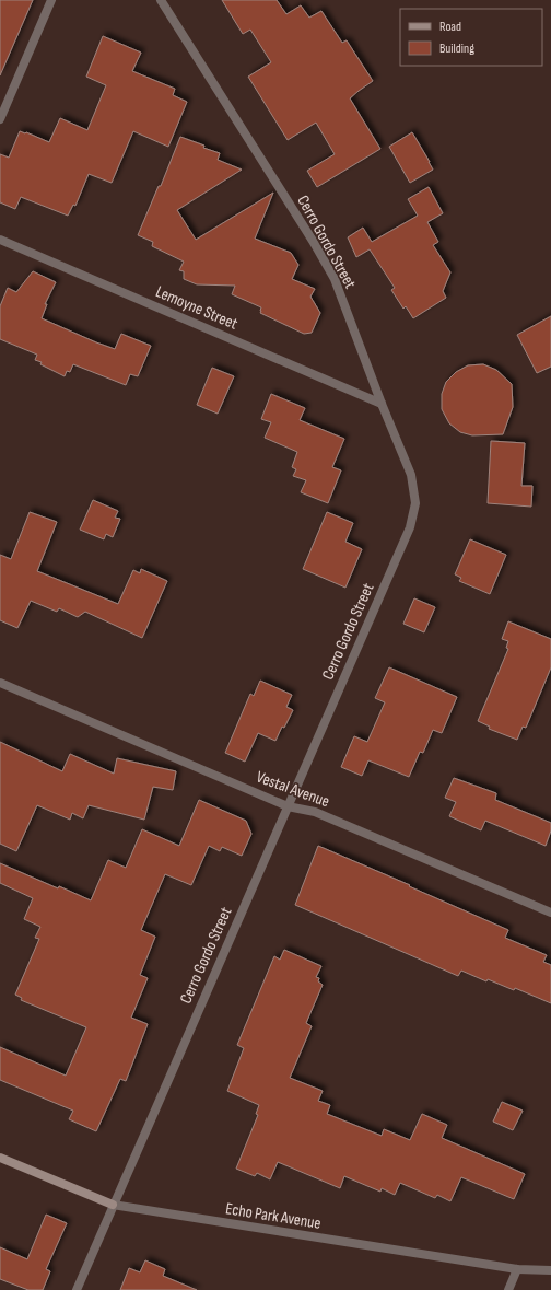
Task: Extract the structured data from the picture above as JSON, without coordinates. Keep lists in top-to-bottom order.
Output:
{
  "streets": {
    "street": [
      "Cerro Gordo Street",
      "Lemoyne Street",
      "Vestal Avenue",
      "Echo Park Avenue"
    ]
  },
  "crossings": [
    ["Cerro Gordo Street", "Lemoyne Street"],
    ["Cerro Gordo Street", "Vestal Avenue"],
    ["Cerro Gordo Street", "Echo Park Avenue"]
  ],
  "legend": ["Road", "Building"]
}
